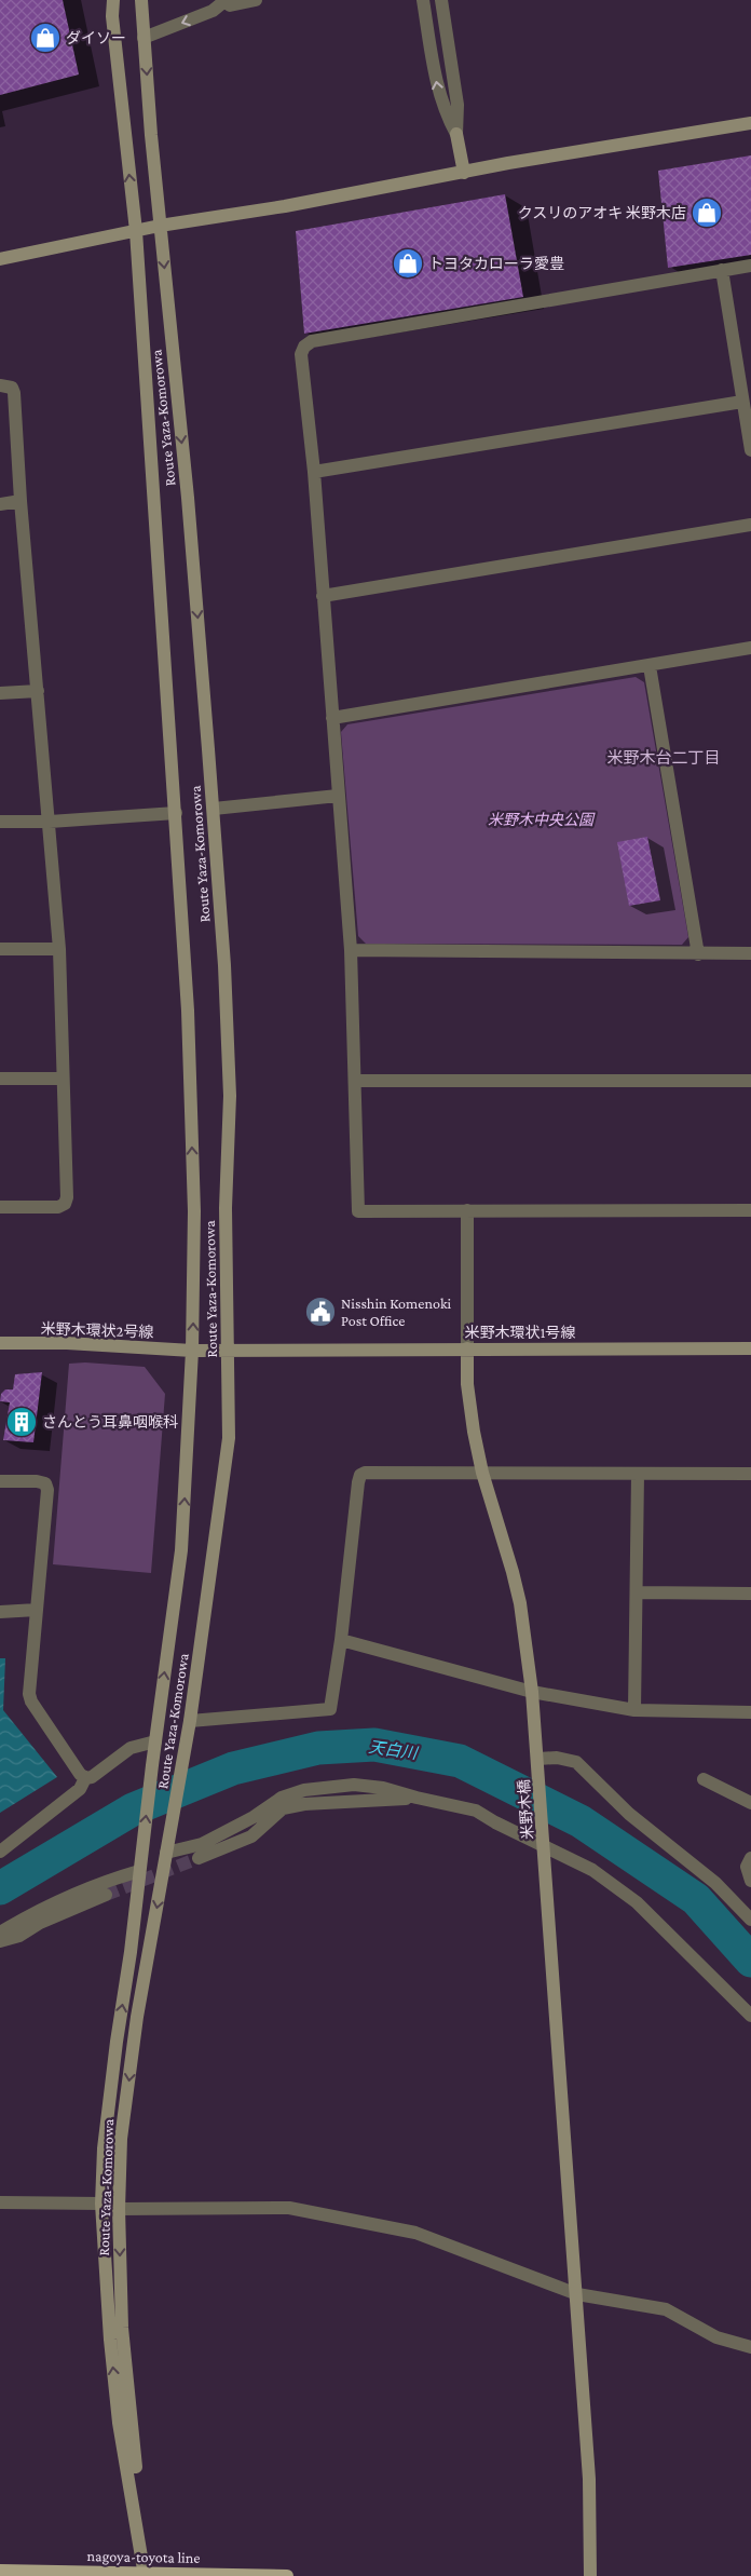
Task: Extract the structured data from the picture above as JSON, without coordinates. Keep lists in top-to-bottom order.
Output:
{
  "streets": {
    "main road": [
      "Route Yaza-Komorowa",
      "米野木環状2号線",
      "米野木環状1号線",
      "米野木橋",
      "nagoya-toyota line"
    ]
  },
  "crossings": [
    ["Route Yaza-Komorowa", "米野木環状2号線"],
    ["Route Yaza-Komorowa", "米野木環状1号線"],
    ["Route Yaza-Komorowa", "nagoya-toyota line"],
    ["米野木環状2号線", "米野木環状1号線"],
    ["米野木環状1号線", "米野木橋"]
  ],
  "districts": ["米野木台二丁目"],
  "water": ["天白川"],
  "parks": ["米野木中央公園"],
  "places": {
    "shop": ["ダイソー", "クスリのアオキ 米野木店", "トヨタカローラ愛豊"],
    "public building": ["Nisshin Komenoki Post Office"],
    "building": ["さんとう耳鼻咽喉科"]
  }
}
